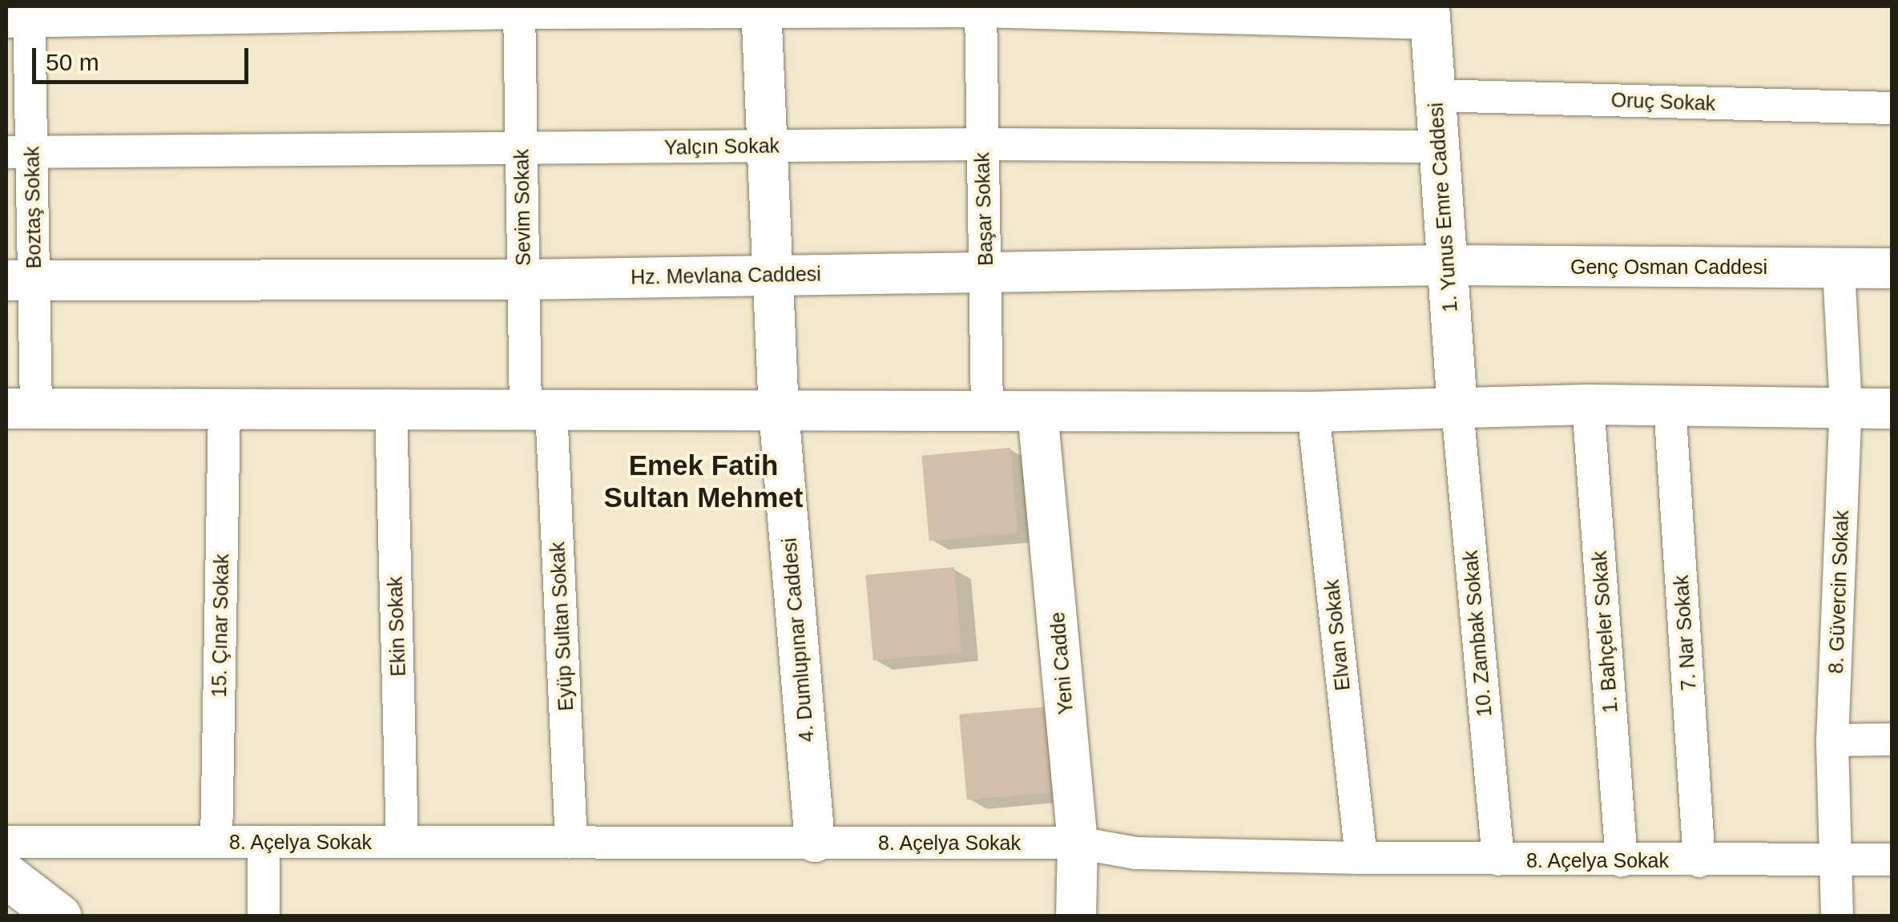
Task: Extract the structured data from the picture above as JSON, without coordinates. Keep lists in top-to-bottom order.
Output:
{
  "streets": {
    "street": [
      "Oruç Sokak",
      "Yalçın Sokak",
      "Boztaş Sokak",
      "Sevim Sokak",
      "1. Yunus Emre Caddesi",
      "Başar Sokak",
      "Genç Osman Caddesi",
      "Hz. Mevlana Caddesi",
      "8. Güvercin Sokak",
      "15. Çınar Sokak",
      "Ekin Sokak",
      "Eyüp Sultan Sokak",
      "1. Bahçeler Sokak",
      "7. Nar Sokak",
      "10. Zambak Sokak",
      "Elvan Sokak",
      "4. Dumlupınar Caddesi",
      "Yeni Cadde",
      "8. Açelya Sokak"
    ]
  },
  "crossings": [
    ["Oruç Sokak", "1. Yunus Emre Caddesi"],
    ["Yalçın Sokak", "Boztaş Sokak"],
    ["Yalçın Sokak", "Sevim Sokak"],
    ["Yalçın Sokak", "1. Yunus Emre Caddesi"],
    ["Yalçın Sokak", "Başar Sokak"],
    ["Yalçın Sokak", "4. Dumlupınar Caddesi"],
    ["Boztaş Sokak", "Hz. Mevlana Caddesi"],
    ["Sevim Sokak", "Hz. Mevlana Caddesi"],
    ["Sevim Sokak", "Eyüp Sultan Sokak"],
    ["1. Yunus Emre Caddesi", "Genç Osman Caddesi"],
    ["1. Yunus Emre Caddesi", "Hz. Mevlana Caddesi"],
    ["1. Yunus Emre Caddesi", "10. Zambak Sokak"],
    ["Başar Sokak", "Hz. Mevlana Caddesi"],
    ["Genç Osman Caddesi", "Hz. Mevlana Caddesi"],
    ["Genç Osman Caddesi", "8. Güvercin Sokak"],
    ["Hz. Mevlana Caddesi", "4. Dumlupınar Caddesi"],
    ["8. Güvercin Sokak", "8. Açelya Sokak"],
    ["15. Çınar Sokak", "8. Açelya Sokak"],
    ["Ekin Sokak", "8. Açelya Sokak"],
    ["Eyüp Sultan Sokak", "8. Açelya Sokak"],
    ["1. Bahçeler Sokak", "8. Açelya Sokak"],
    ["7. Nar Sokak", "8. Açelya Sokak"],
    ["10. Zambak Sokak", "8. Açelya Sokak"],
    ["Elvan Sokak", "8. Açelya Sokak"],
    ["4. Dumlupınar Caddesi", "8. Açelya Sokak"],
    ["Yeni Cadde", "8. Açelya Sokak"]
  ],
  "districts": ["Emek Fatih Sultan Mehmet"],
  "scale_bar": "50 m"
}
